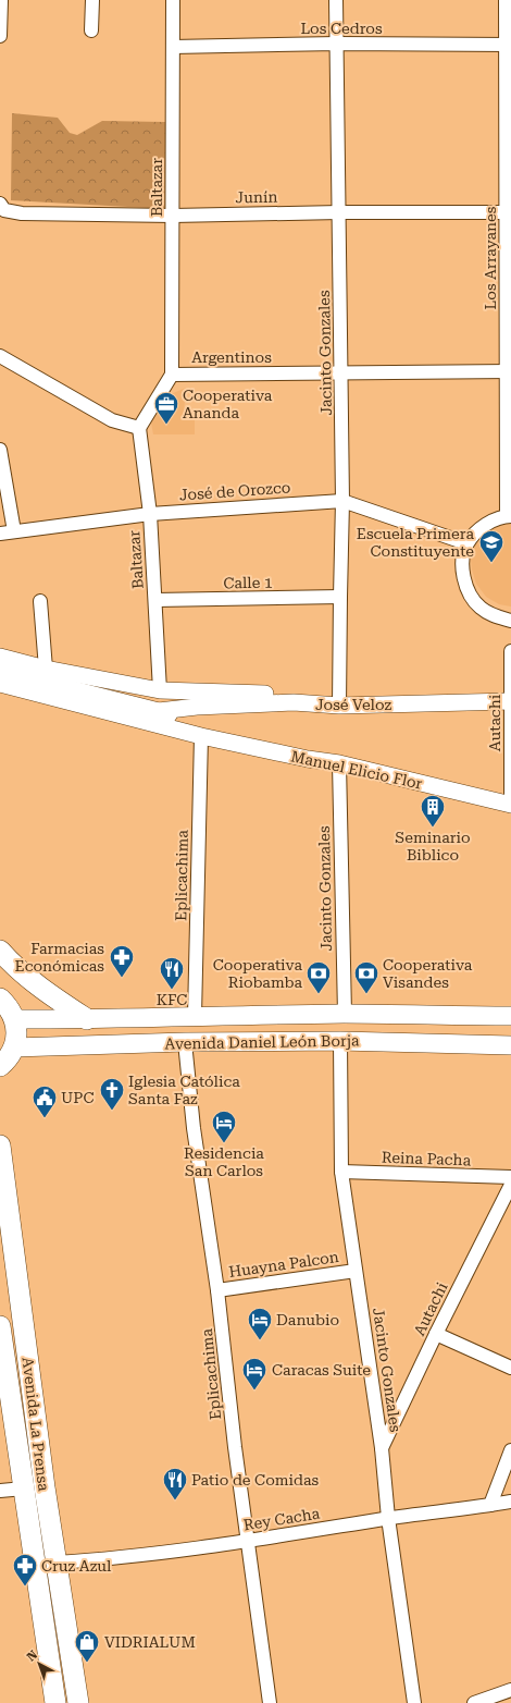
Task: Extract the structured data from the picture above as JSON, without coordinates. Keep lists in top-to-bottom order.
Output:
{
  "streets": {
    "main road": ["Avenida Daniel León Borja", "Avenida La Prensa"],
    "street": [
      "Los Cedros",
      "Baltazar",
      "Junín",
      "Los Arrayanes",
      "Jacinto Gonzales",
      "Argentinos",
      "José de Orozco",
      "Calle 1",
      "José Veloz",
      "Autachi",
      "Manuel Elicio Flor",
      "Eplicachima",
      "Reina Pacha",
      "Huayna Palcon",
      "Rey Cacha"
    ]
  },
  "crossings": [
    ["Los Cedros", "Baltazar"],
    ["Los Cedros", "Los Arrayanes"],
    ["Los Cedros", "Jacinto Gonzales"],
    ["Baltazar", "Junín"],
    ["Baltazar", "Argentinos"],
    ["Baltazar", "José de Orozco"],
    ["Baltazar", "Calle 1"],
    ["Junín", "Los Arrayanes"],
    ["Junín", "Jacinto Gonzales"],
    ["Los Arrayanes", "Argentinos"],
    ["Jacinto Gonzales", "Argentinos"],
    ["Jacinto Gonzales", "José de Orozco"],
    ["Jacinto Gonzales", "Calle 1"],
    ["Jacinto Gonzales", "José Veloz"],
    ["Jacinto Gonzales", "Autachi"],
    ["Jacinto Gonzales", "Manuel Elicio Flor"],
    ["Jacinto Gonzales", "Avenida Daniel León Borja"],
    ["Jacinto Gonzales", "Reina Pacha"],
    ["Jacinto Gonzales", "Huayna Palcon"],
    ["Jacinto Gonzales", "Rey Cacha"],
    ["José Veloz", "Autachi"],
    ["Manuel Elicio Flor", "Eplicachima"],
    ["Eplicachima", "Avenida Daniel León Borja"],
    ["Eplicachima", "Huayna Palcon"],
    ["Eplicachima", "Rey Cacha"],
    ["Avenida La Prensa", "Rey Cacha"]
  ],
  "places": {
    "office": ["Cooperativa Ananda"],
    "school or university": ["Escuela Primera Constituyente"],
    "building": ["Seminario Biblico"],
    "pharmacy": ["Farmacias Económicas", "Cruz Azul"],
    "restaurant": ["KFC", "Patio de Comidas"],
    "bank": ["Cooperativa Riobamba", "Cooperativa Visandes"],
    "church": ["Iglesia Católica Santa Faz"],
    "public building": ["UPC"],
    "hotel": ["Residencia San Carlos", "Danubio", "Caracas Suite"],
    "shop": ["VIDRIALUM"]
  },
  "north": "top left"
}
